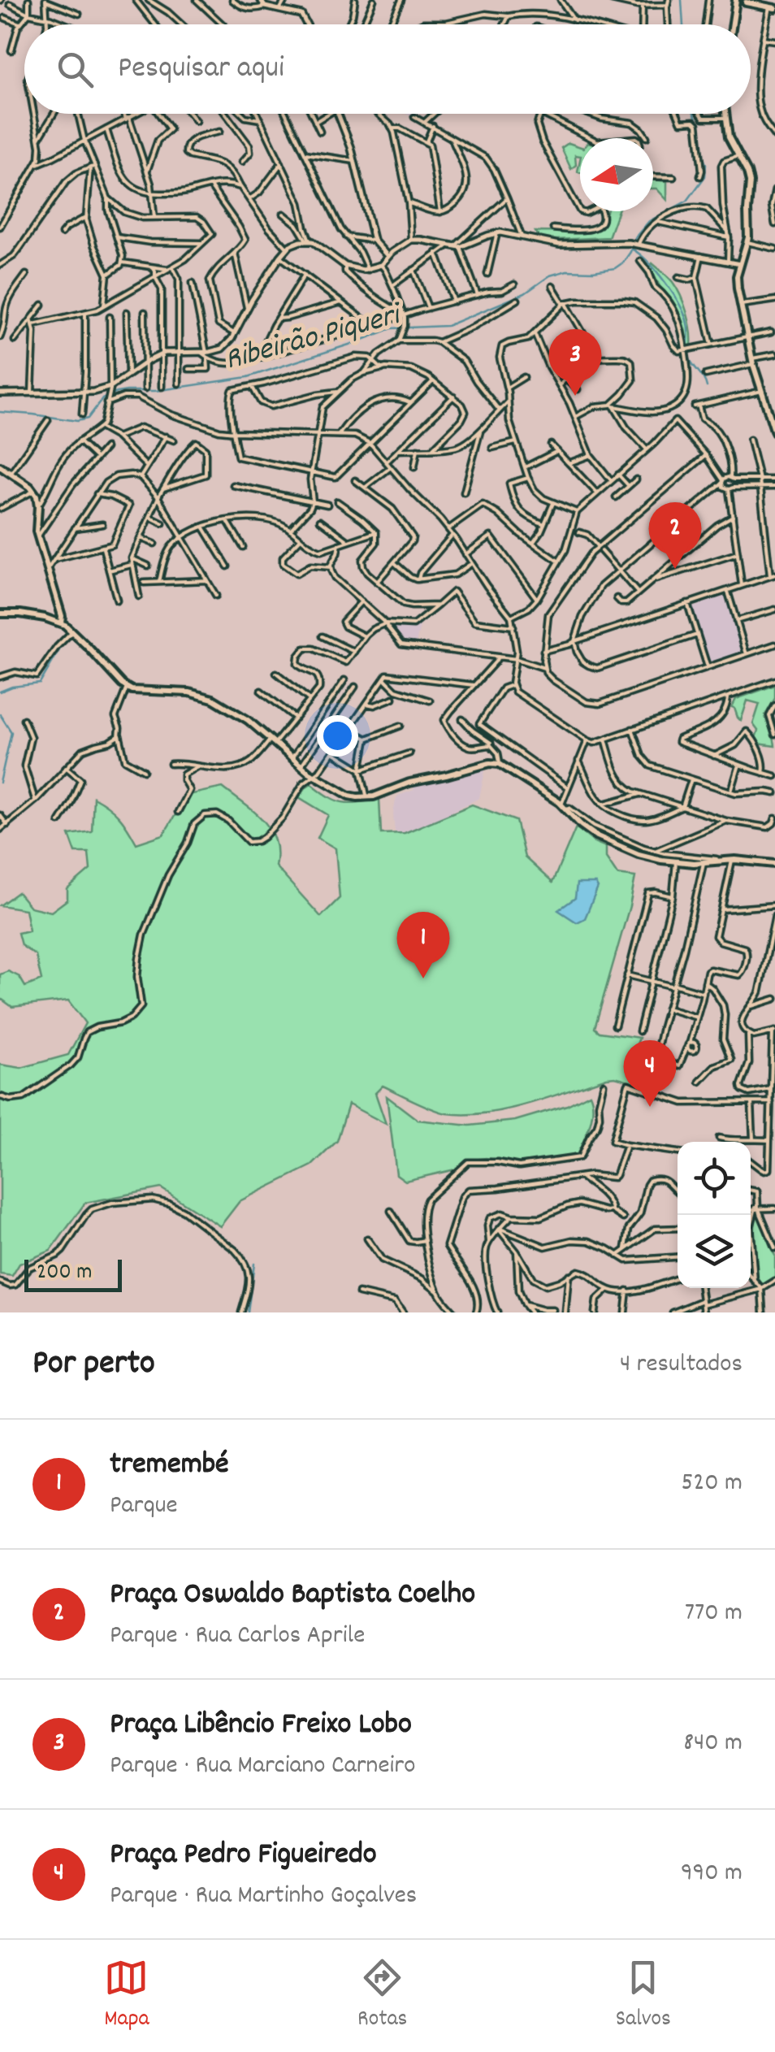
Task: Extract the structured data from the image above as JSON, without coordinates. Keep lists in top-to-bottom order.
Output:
{
  "water": ["Ribeirão Piqueri"],
  "scale_bar": "200 m",
  "north": "left",
  "page": {
    "search": "Pesquisar aqui",
    "pins": [
      "3",
      "2",
      "1",
      "4"
    ],
    "scale": "200 m",
    "heading": ["Por perto", "4 resultados"],
    "list": [
      {
        "mark": "1",
        "name": "tremembé",
        "note": "Parque",
        "value": "520 m"
      },
      {
        "mark": "2",
        "name": "Praça Oswaldo Baptista Coelho",
        "note": "Parque · Rua Carlos Aprile",
        "value": "770 m"
      },
      {
        "mark": "3",
        "name": "Praça Libêncio Freixo Lobo",
        "note": "Parque · Rua Marciano Carneiro",
        "value": "840 m"
      },
      {
        "mark": "4",
        "name": "Praça Pedro Figueiredo",
        "note": "Parque · Rua Martinho Goçalves",
        "value": "990 m"
      }
    ],
    "nav": ["Mapa", "Rotas", "Salvos"]
  }
}
